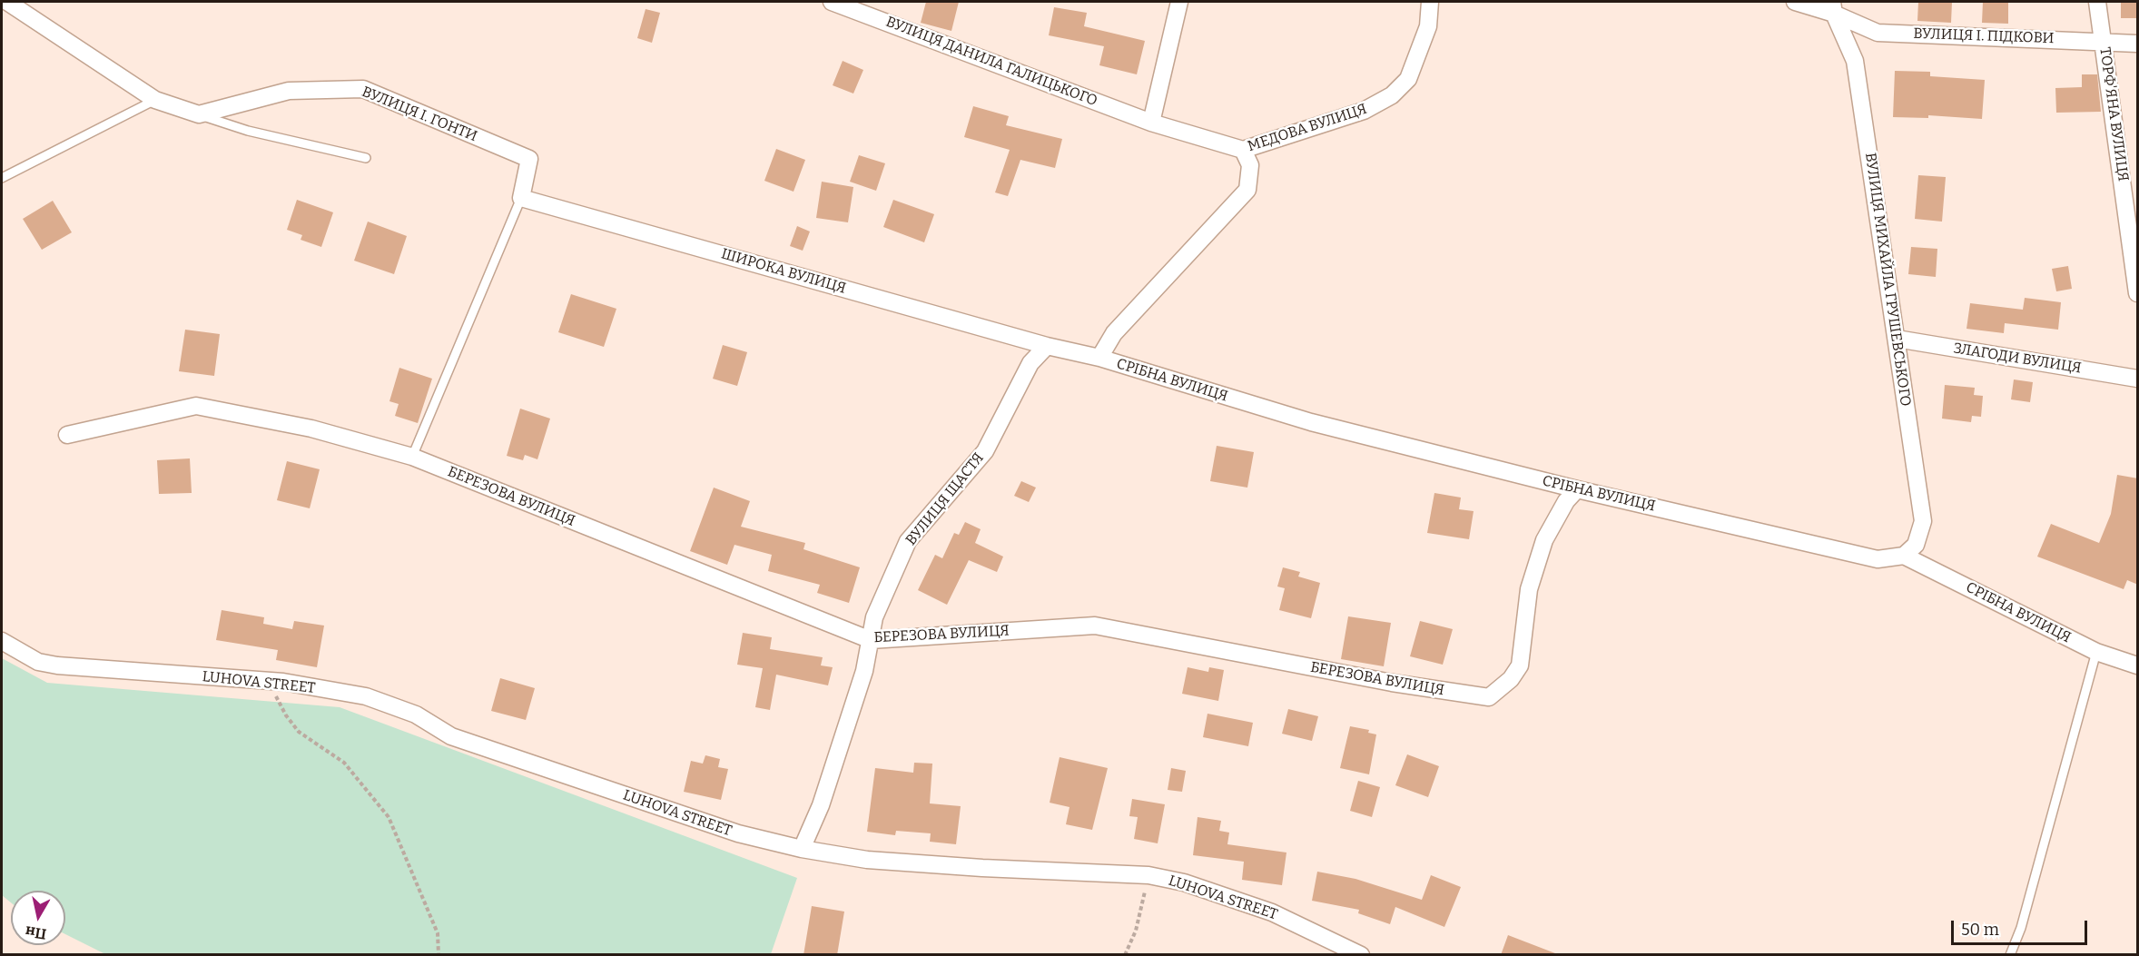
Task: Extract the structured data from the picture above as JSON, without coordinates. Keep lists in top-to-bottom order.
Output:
{
  "streets": {
    "street": [
      "ВУЛИЦЯ І. ПІДКОВИ",
      "ВУЛИЦЯ ДАНИЛА ГАЛИЦЬКОГО",
      "ВУЛИЦЯ І. ГОНТИ",
      "ТОРФ'ЯНА ВУЛИЦЯ",
      "МЕДОВА ВУЛИЦЯ",
      "ШИРОКА ВУЛИЦЯ",
      "ВУЛИЦЯ МИХАЙЛА ГРУШЕВСЬКОГО",
      "ЗЛАГОДИ ВУЛИЦЯ",
      "СРІБНА ВУЛИЦЯ",
      "БЕРЕЗОВА ВУЛИЦЯ",
      "ВУЛИЦЯ ЩАСТЯ",
      "LUHOVA STREET"
    ]
  },
  "crossings": [
    ["ВУЛИЦЯ І. ПІДКОВИ", "ТОРФ'ЯНА ВУЛИЦЯ"],
    ["ВУЛИЦЯ І. ПІДКОВИ", "ВУЛИЦЯ МИХАЙЛА ГРУШЕВСЬКОГО"],
    ["ВУЛИЦЯ ДАНИЛА ГАЛИЦЬКОГО", "МЕДОВА ВУЛИЦЯ"],
    ["ВУЛИЦЯ І. ГОНТИ", "ШИРОКА ВУЛИЦЯ"],
    ["ШИРОКА ВУЛИЦЯ", "СРІБНА ВУЛИЦЯ"],
    ["ШИРОКА ВУЛИЦЯ", "ВУЛИЦЯ ЩАСТЯ"],
    ["ВУЛИЦЯ МИХАЙЛА ГРУШЕВСЬКОГО", "ЗЛАГОДИ ВУЛИЦЯ"],
    ["ВУЛИЦЯ МИХАЙЛА ГРУШЕВСЬКОГО", "СРІБНА ВУЛИЦЯ"],
    ["СРІБНА ВУЛИЦЯ", "БЕРЕЗОВА ВУЛИЦЯ"],
    ["СРІБНА ВУЛИЦЯ", "ВУЛИЦЯ ЩАСТЯ"],
    ["БЕРЕЗОВА ВУЛИЦЯ", "ВУЛИЦЯ ЩАСТЯ"],
    ["ВУЛИЦЯ ЩАСТЯ", "LUHOVA STREET"]
  ],
  "scale_bar": "50 m",
  "north": "bottom"
}
